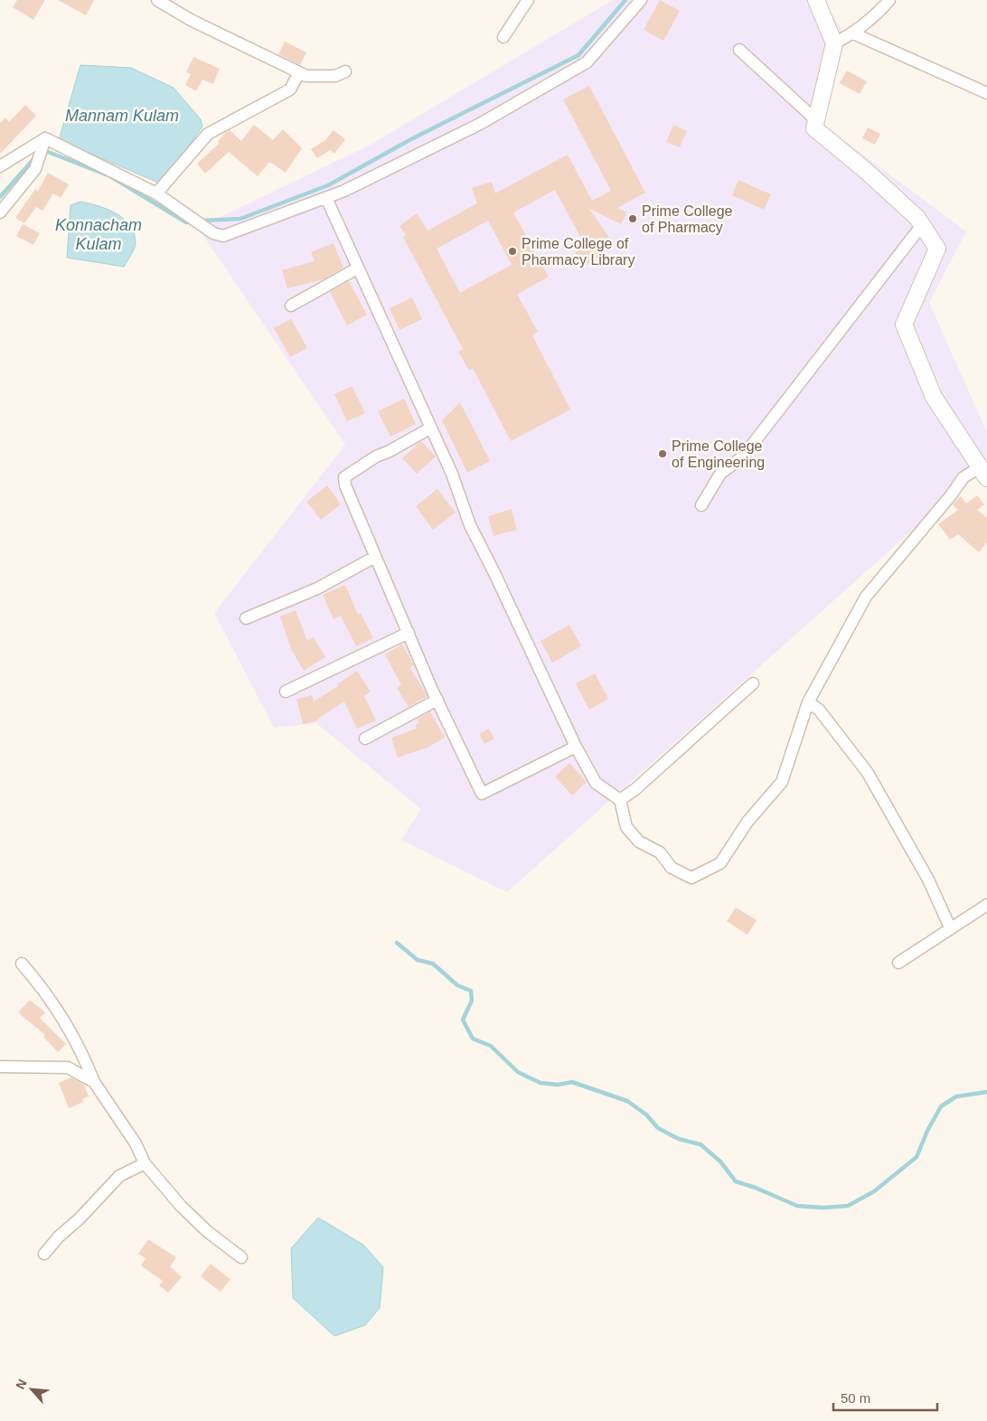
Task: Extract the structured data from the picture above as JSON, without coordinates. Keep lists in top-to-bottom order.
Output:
{
  "water": ["Mannam Kulam", "Konnacham Kulam"],
  "places": ["Prime College of Pharmacy", "Prime College of Pharmacy Library", "Prime College of Engineering"],
  "scale_bar": "50 m",
  "north": "top left"
}
